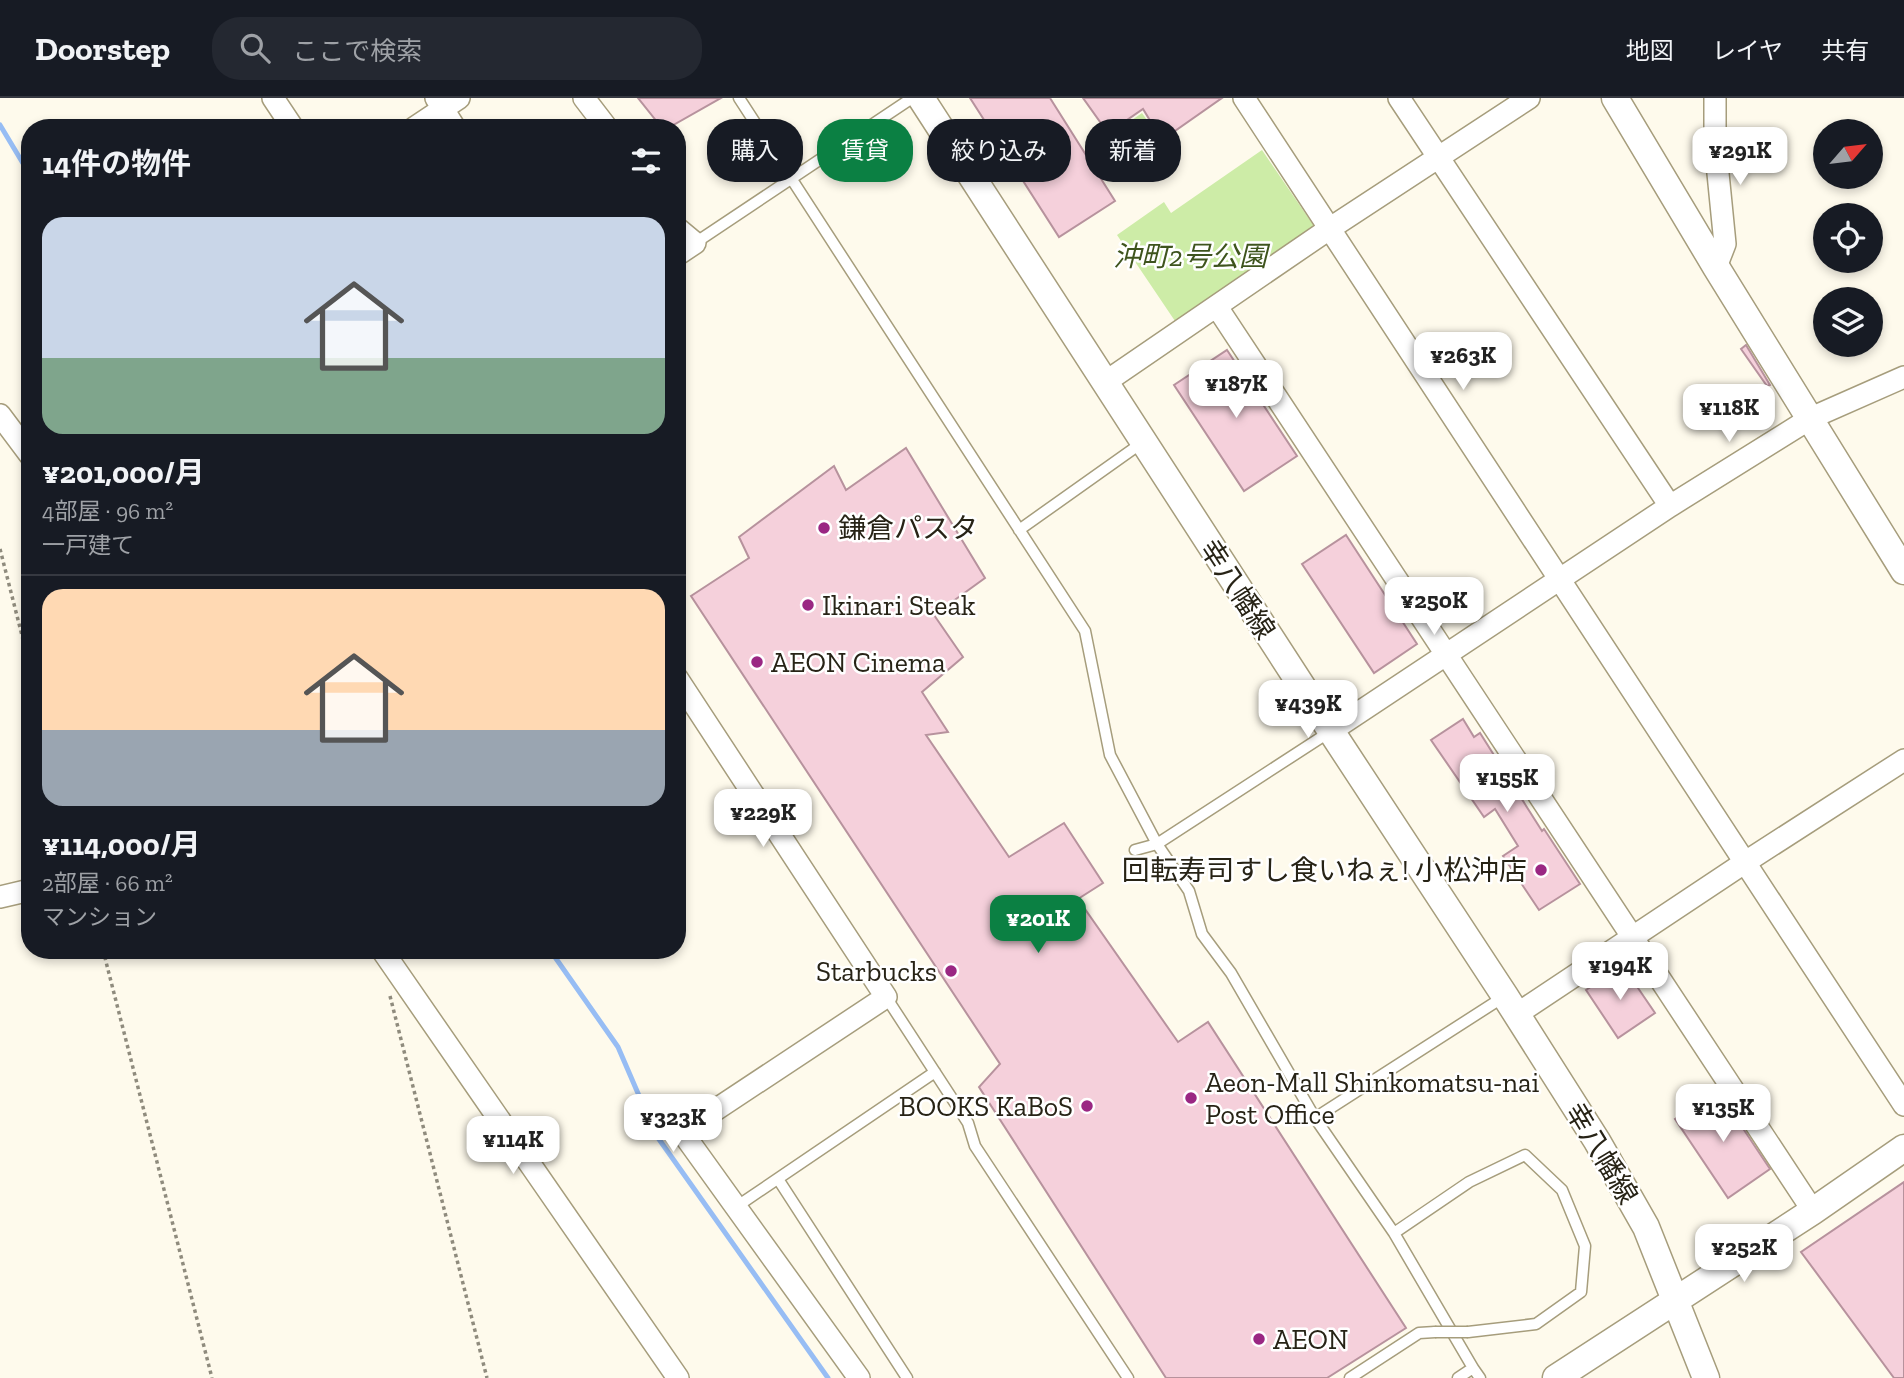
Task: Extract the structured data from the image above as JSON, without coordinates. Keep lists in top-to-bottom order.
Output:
{
  "streets": {
    "street": ["幸八幡線"]
  },
  "parks": ["沖町2号公園"],
  "places": [
    "鎌倉パスタ",
    "Ikinari Steak",
    "AEON Cinema",
    "回転寿司すし食いねぇ! 小松沖店",
    "Starbucks",
    "Aeon-Mall Shinkomatsu-nai Post Office",
    "BOOKS KaBoS",
    "AEON"
  ],
  "north": "top right",
  "page": {
    "header": "Doorstep",
    "search": "ここで検索",
    "nav": ["地図", "レイヤ", "共有"],
    "chip": [
      "購入",
      "賃貸",
      "絞り込み",
      "新着"
    ],
    "heading": "14件の物件",
    "price": [
      "¥291K",
      "¥263K",
      "¥187K",
      "¥118K",
      "¥250K",
      "¥439K",
      "¥155K",
      "¥229K",
      "¥201K",
      "¥194K",
      "¥135K",
      "¥323K",
      "¥114K",
      "¥252K"
    ],
    "list": [
      {
        "name": "¥201,000/月",
        "note": "4部屋 · 96 m² · 一戸建て"
      },
      {
        "name": "¥114,000/月",
        "note": "2部屋 · 66 m² · マンション"
      }
    ]
  }
}
